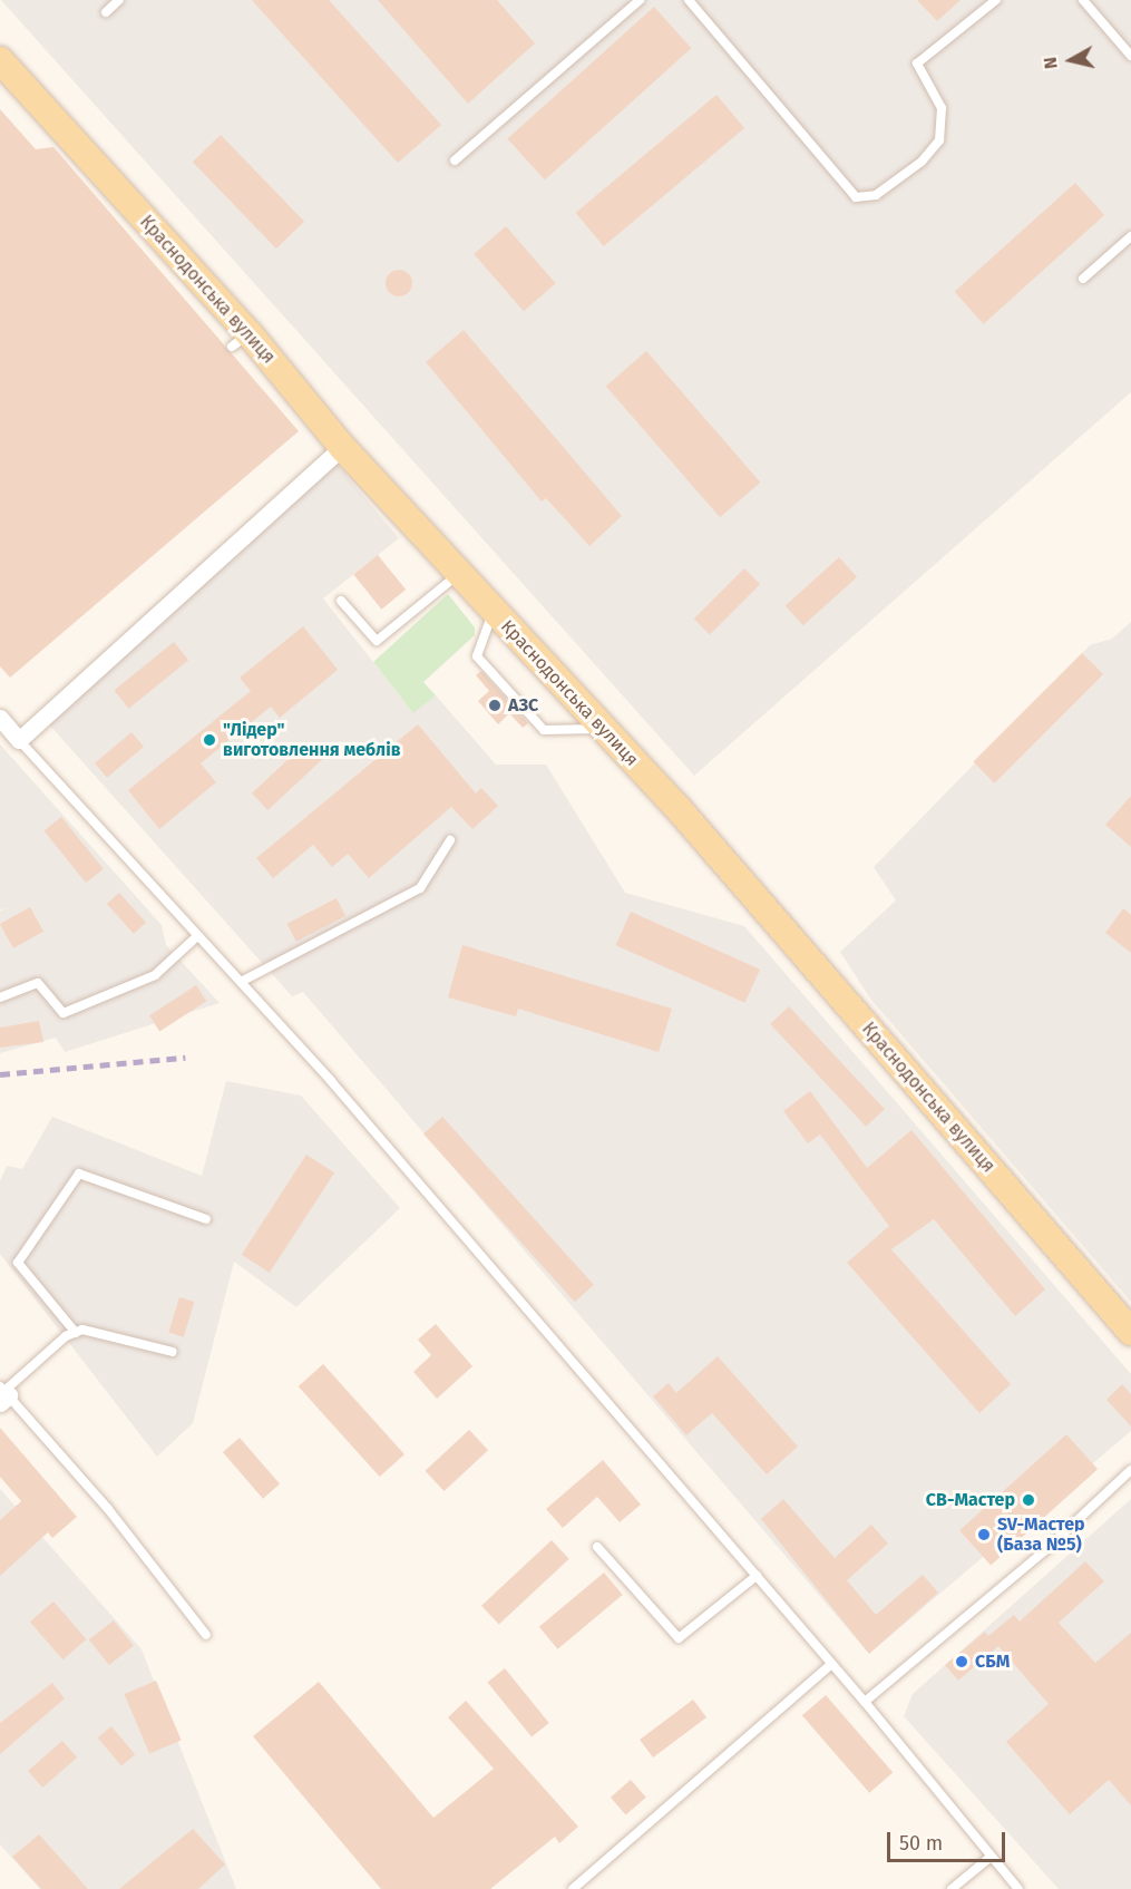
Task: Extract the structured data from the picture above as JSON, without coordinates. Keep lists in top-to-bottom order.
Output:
{
  "streets": {
    "main road": ["Краснодонська вулиця"]
  },
  "places": [
    "АЗС",
    "\"Лідер\" виготовлення меблів",
    "СВ-Мастер",
    "SV-Мастер (База №5)",
    "СБМ"
  ],
  "scale_bar": "50 m",
  "north": "left"
}
